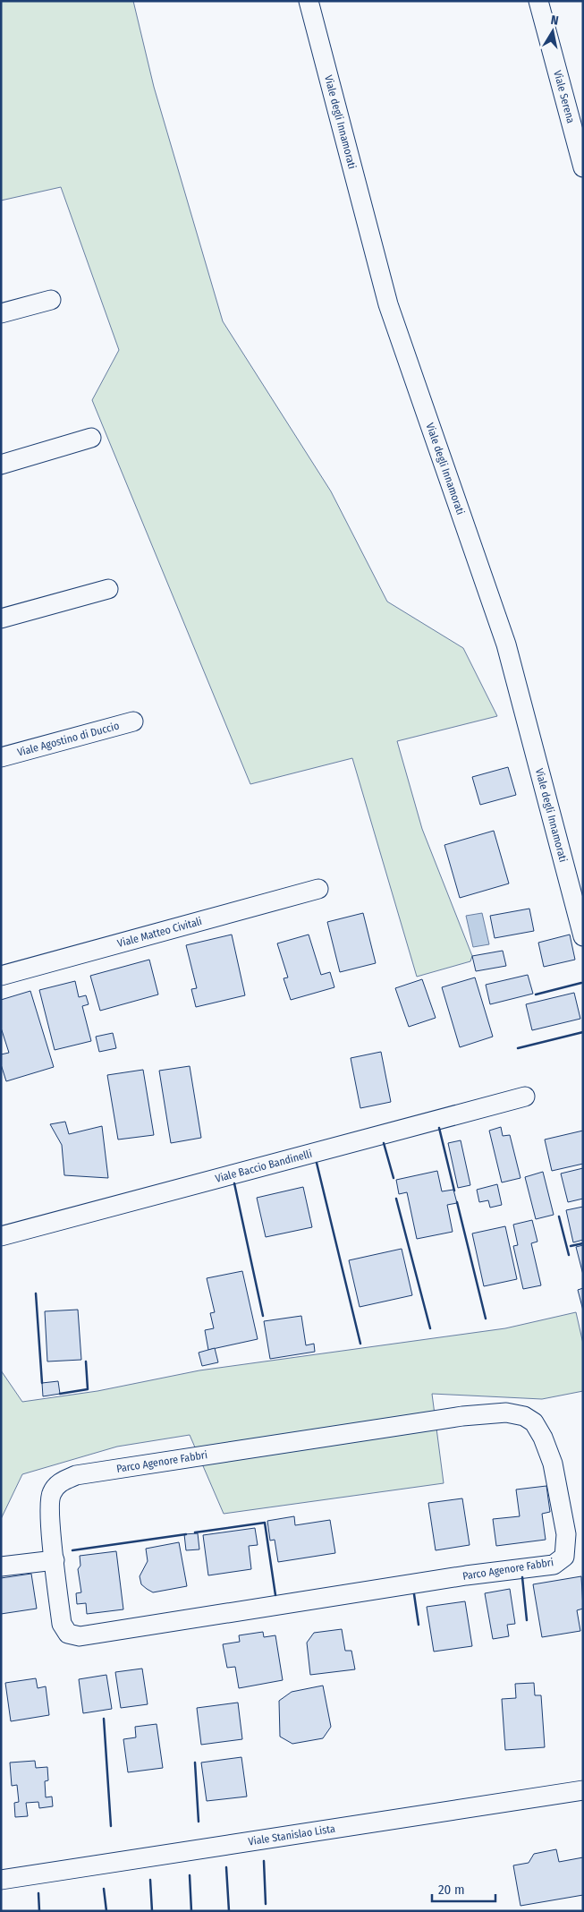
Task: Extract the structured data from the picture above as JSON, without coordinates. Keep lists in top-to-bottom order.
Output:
{
  "streets": {
    "street": [
      "Viale Serena",
      "Viale degli Innamorati",
      "Viale Agostino di Duccio",
      "Viale Matteo Civitali",
      "Viale Baccio Bandinelli",
      "Parco Agenore Fabbri",
      "Viale Stanislao Lista"
    ]
  },
  "scale_bar": "20 m",
  "north": "top"
}
